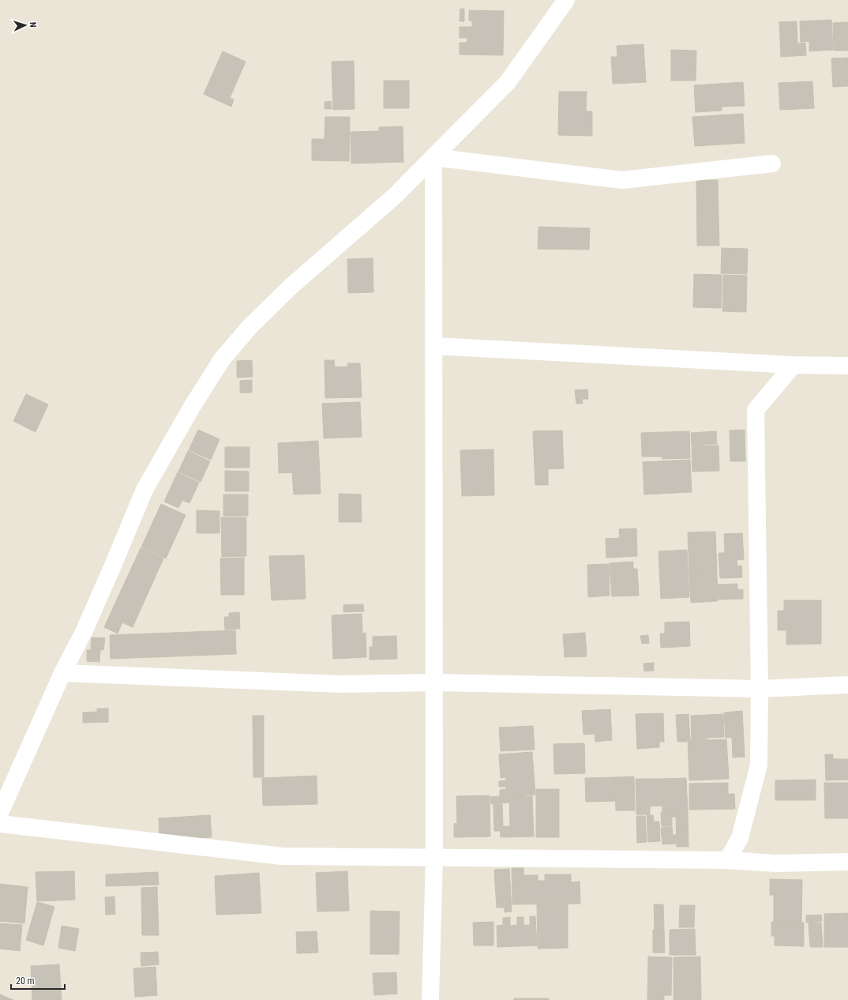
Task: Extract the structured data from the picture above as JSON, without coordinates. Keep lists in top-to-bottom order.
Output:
{
  "scale_bar": "20 m",
  "north": "right"
}
